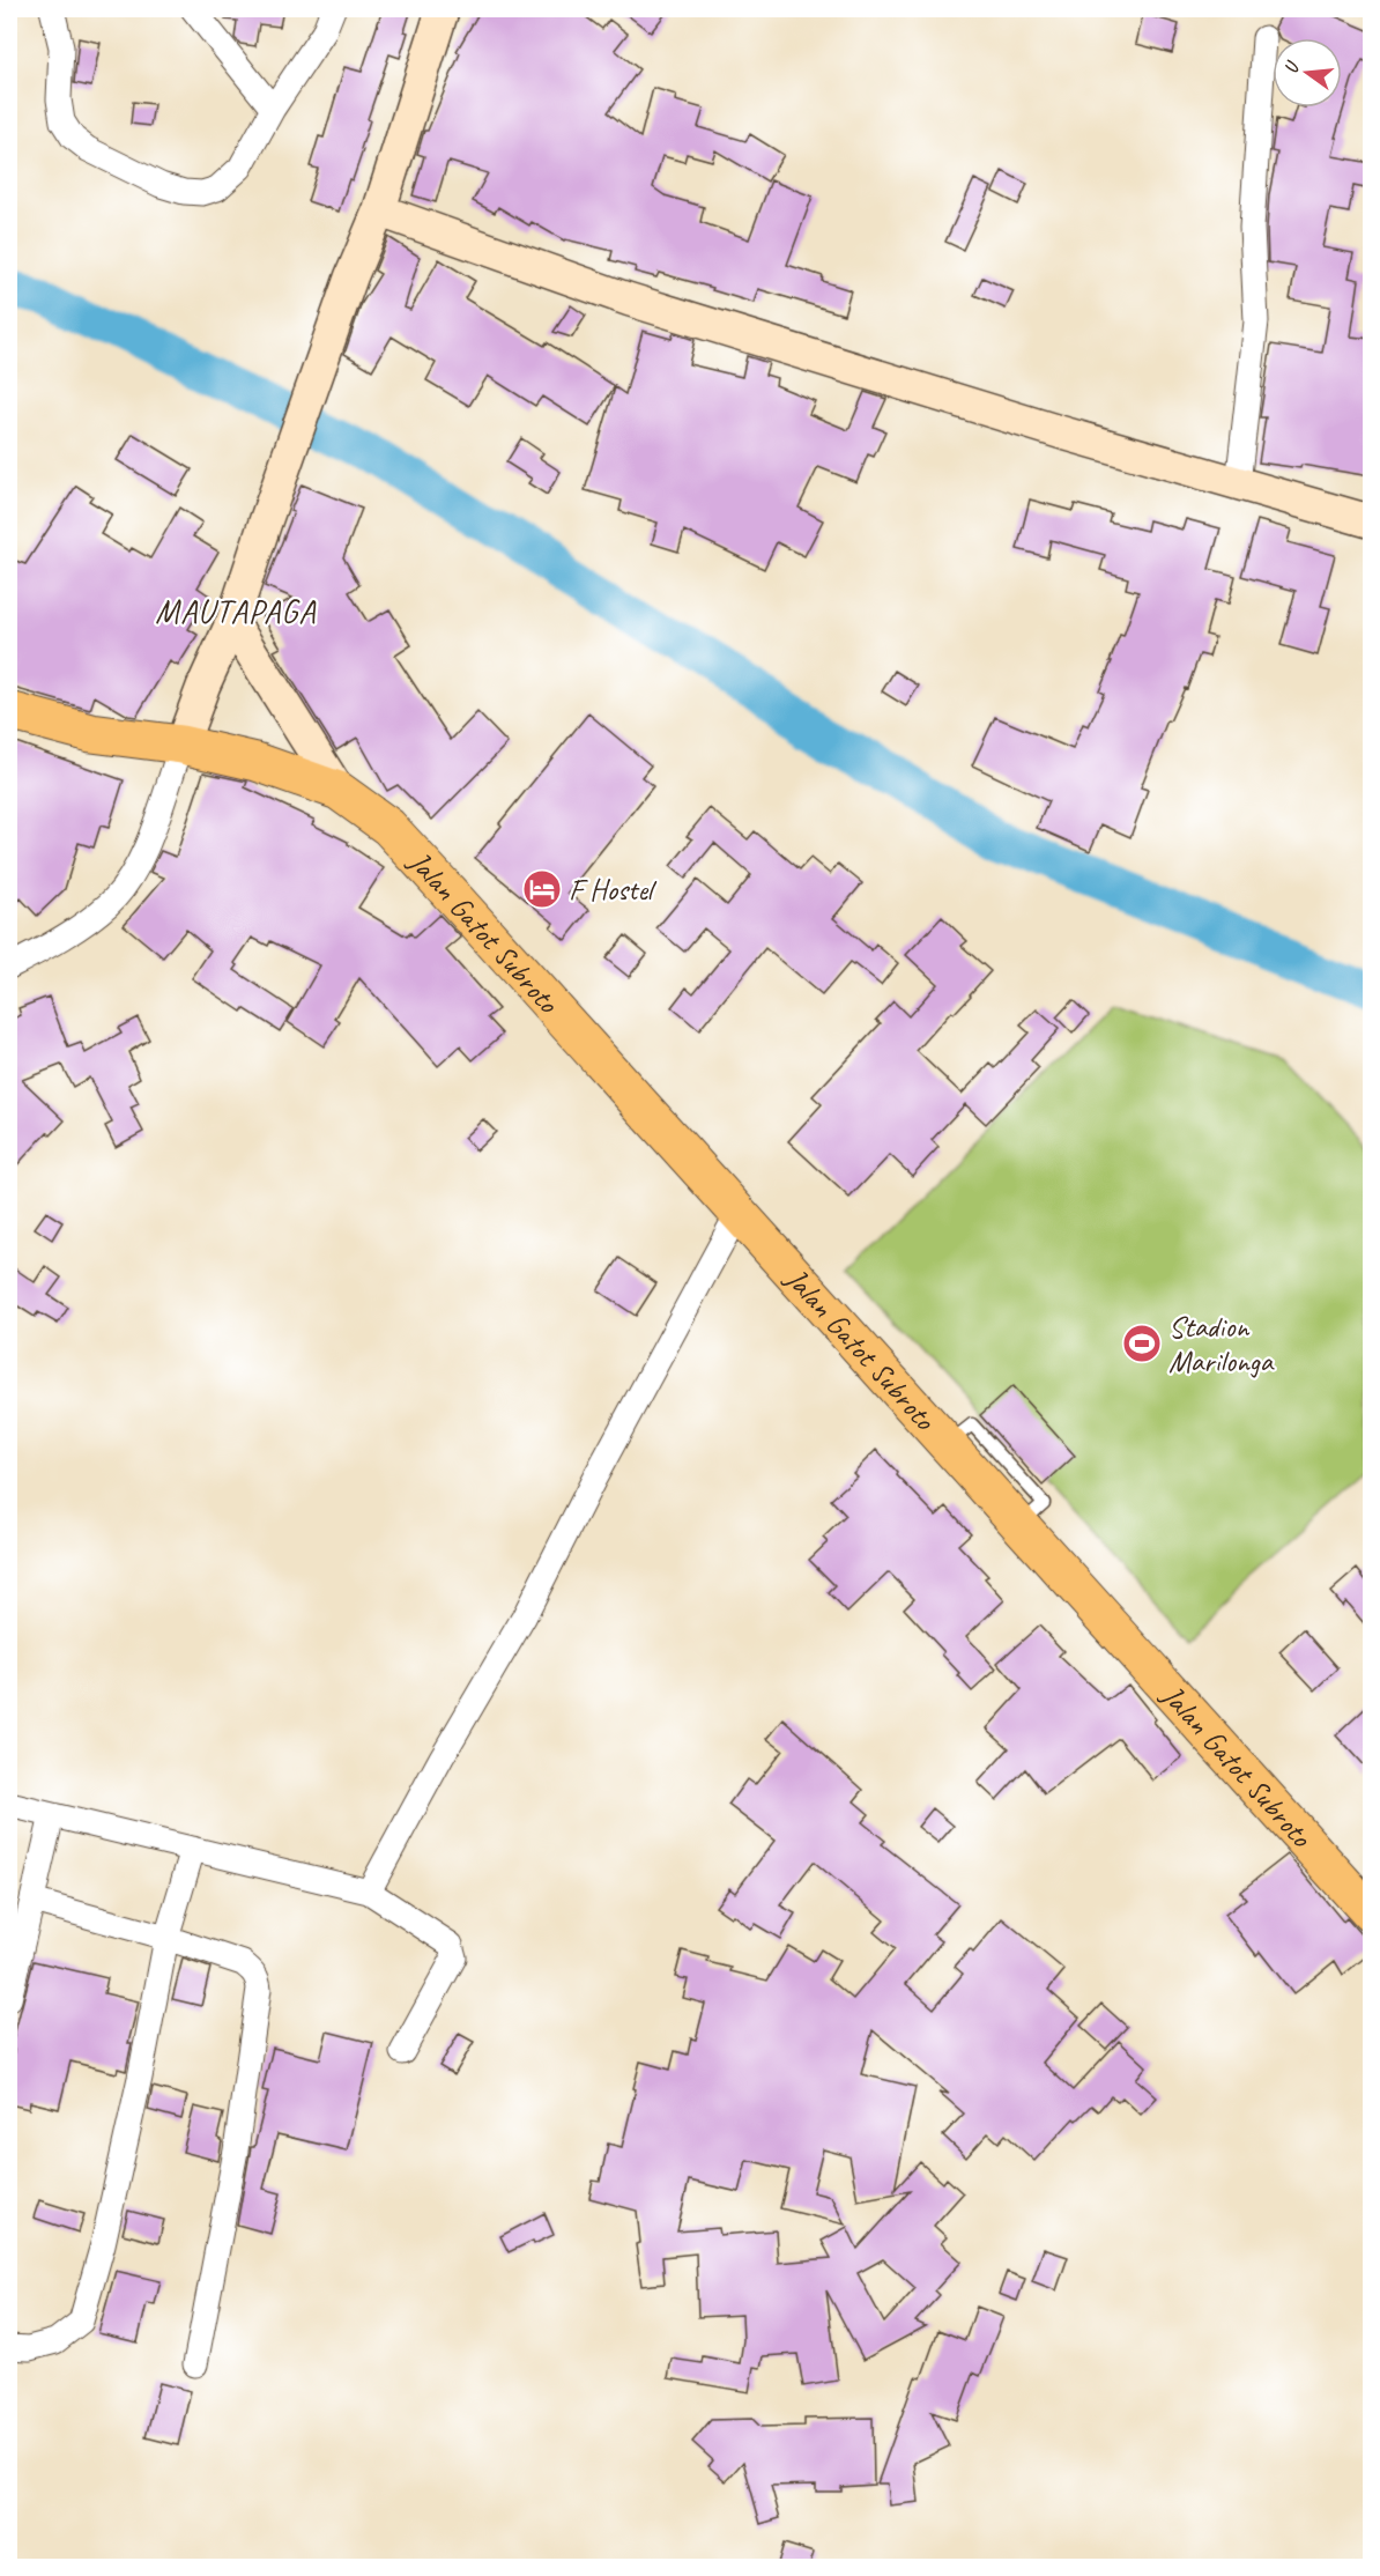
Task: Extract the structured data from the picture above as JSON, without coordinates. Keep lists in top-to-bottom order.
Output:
{
  "streets": {
    "highway": ["Jalan Gatot Subroto"]
  },
  "districts": ["MAUTAPAGA"],
  "places": {
    "hotel": ["F Hostel"],
    "sports": ["Stadion Marilonga"]
  },
  "north": "left"
}
